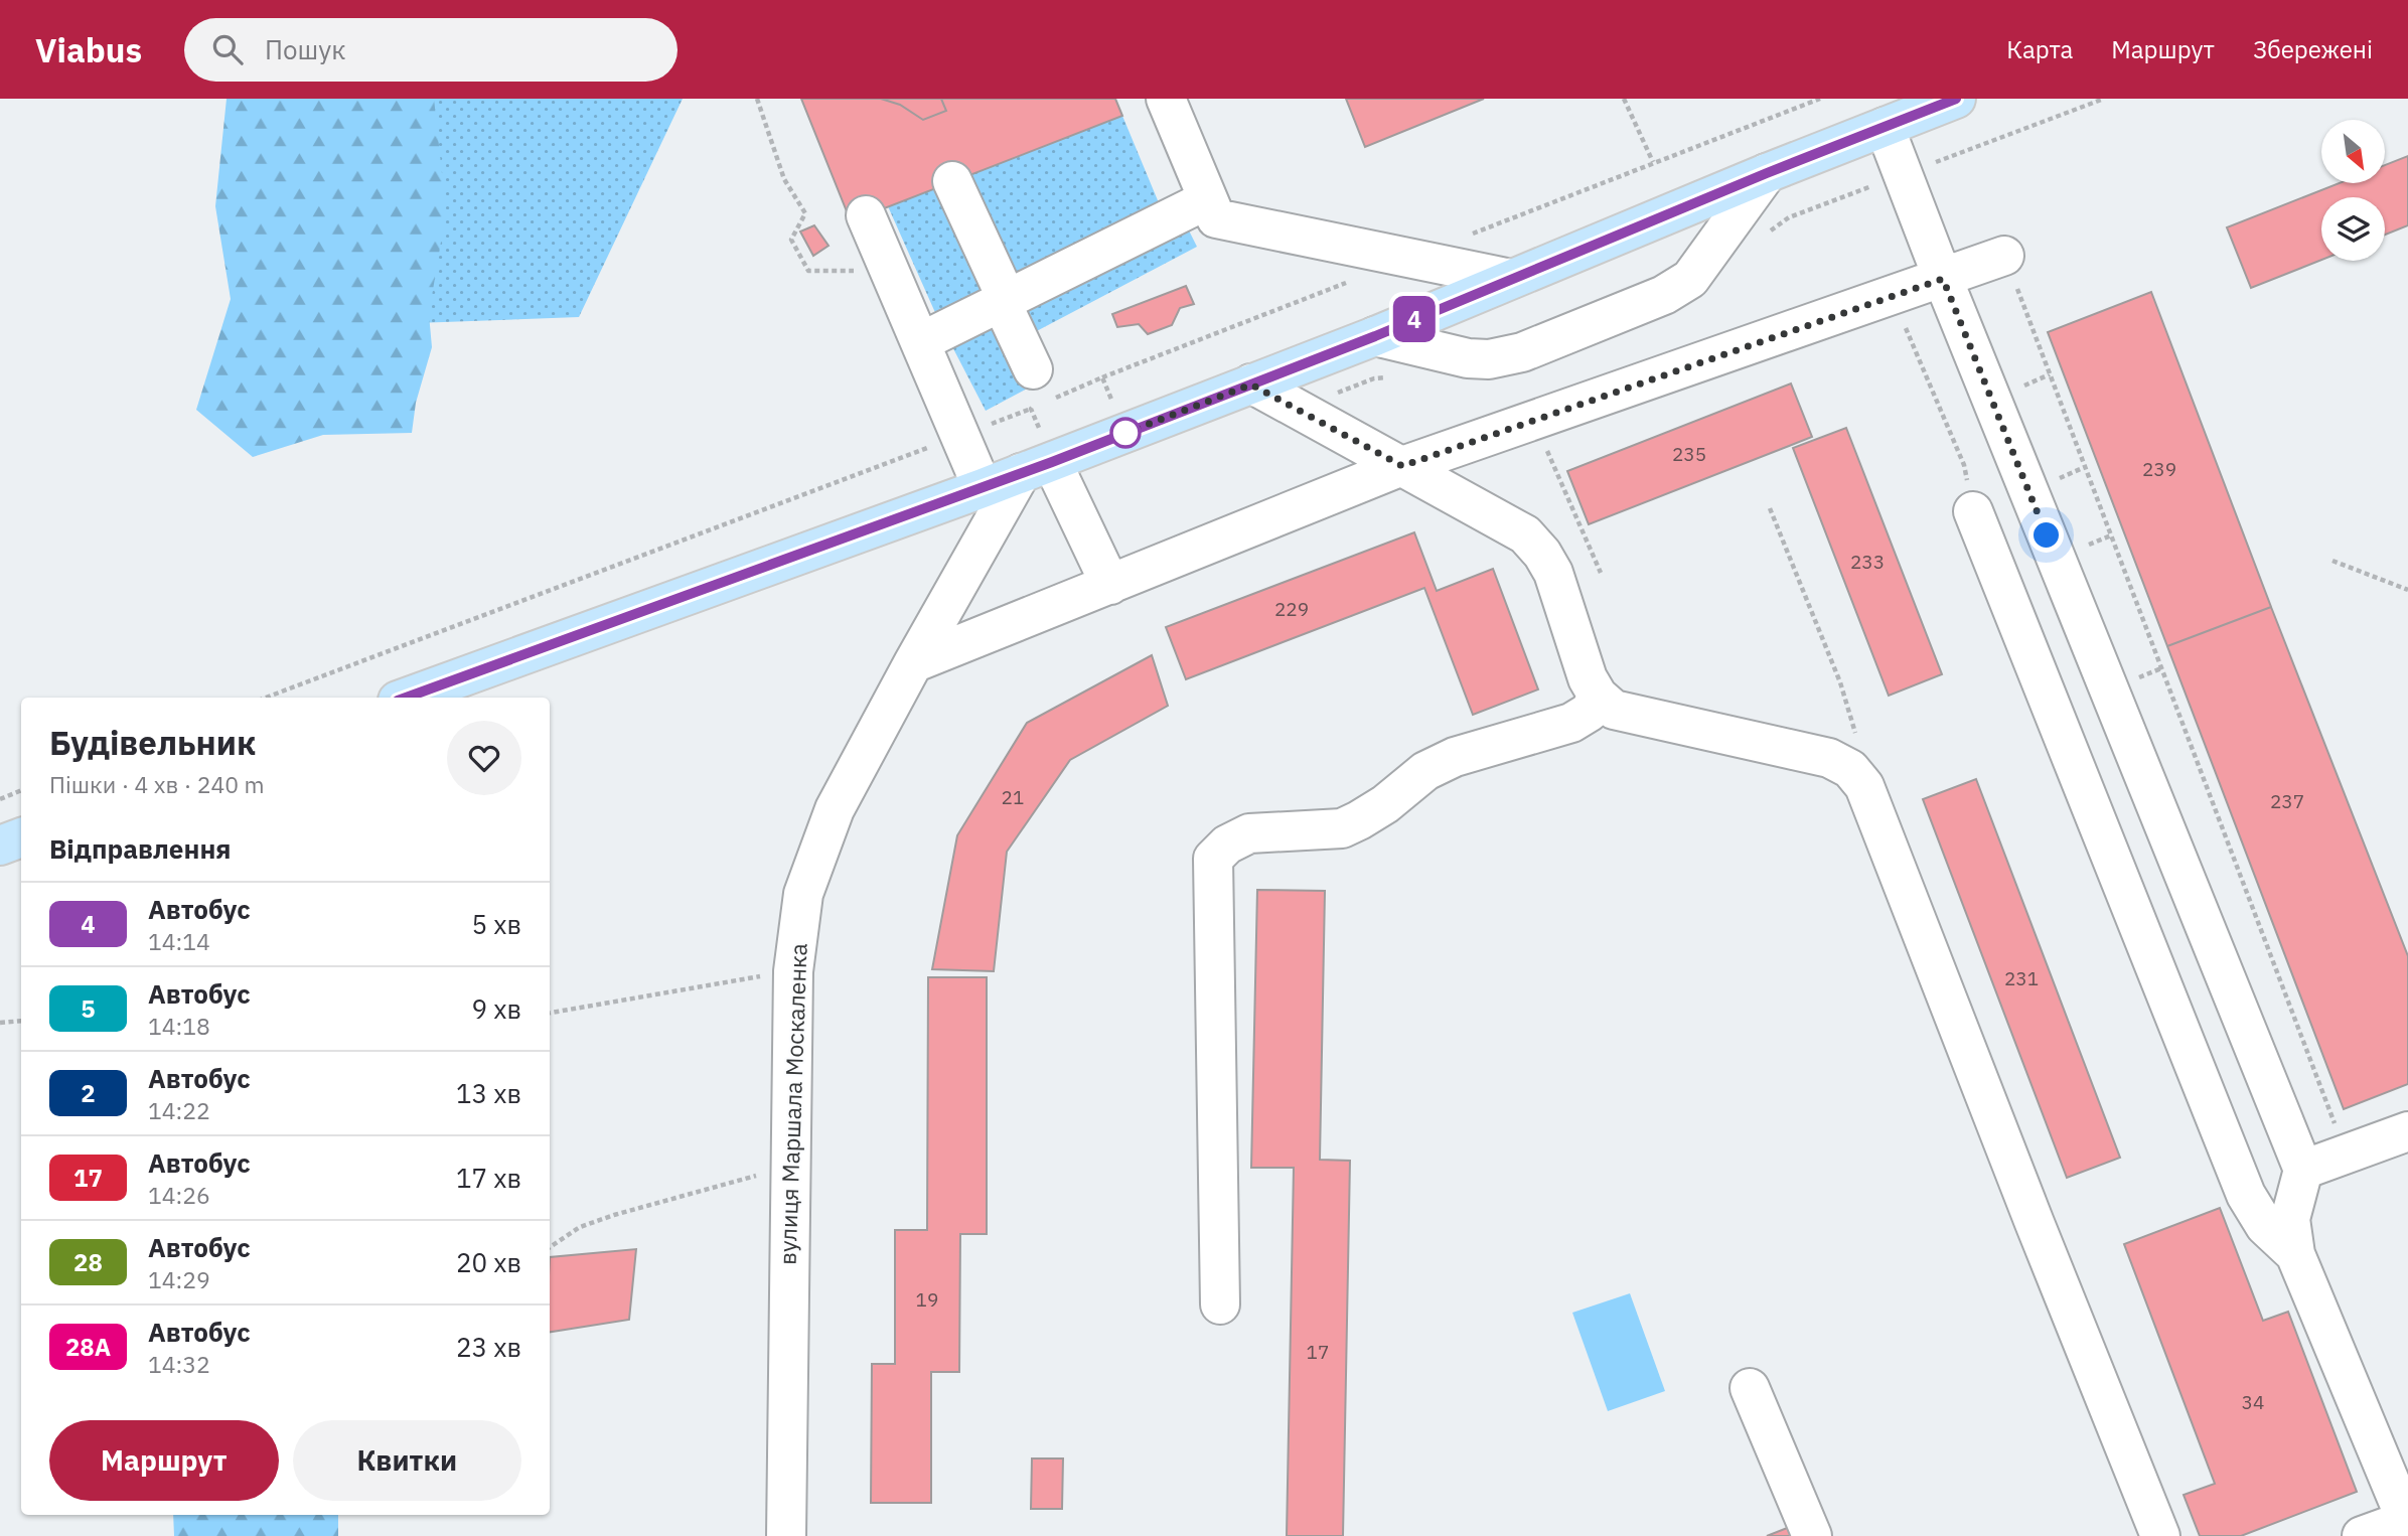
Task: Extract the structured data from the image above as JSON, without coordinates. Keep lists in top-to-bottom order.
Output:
{
  "streets": {
    "street": ["вулиця Маршала Москаленка"]
  },
  "lines": ["bus line 4"],
  "house_numbers": [
    "235",
    "239",
    "233",
    "229",
    "21",
    "237",
    "231",
    "19",
    "17",
    "34"
  ],
  "north": "bottom right",
  "page": {
    "header": "Viabus",
    "search": "Пошук",
    "nav": ["Карта", "Маршрут", "Збережені"],
    "on_map": "4",
    "heading": [
      ["Будівельник", "Пішки · 4 хв · 240 m"],
      "Відправлення"
    ],
    "list": [
      {
        "mark": "4",
        "name": "Автобус",
        "note": "14:14",
        "value": "5 хв"
      },
      {
        "mark": "5",
        "name": "Автобус",
        "note": "14:18",
        "value": "9 хв"
      },
      {
        "mark": "2",
        "name": "Автобус",
        "note": "14:22",
        "value": "13 хв"
      },
      {
        "mark": "17",
        "name": "Автобус",
        "note": "14:26",
        "value": "17 хв"
      },
      {
        "mark": "28",
        "name": "Автобус",
        "note": "14:29",
        "value": "20 хв"
      },
      {
        "mark": "28A",
        "name": "Автобус",
        "note": "14:32",
        "value": "23 хв"
      }
    ],
    "buttons": ["Маршрут", "Квитки"]
  }
}
